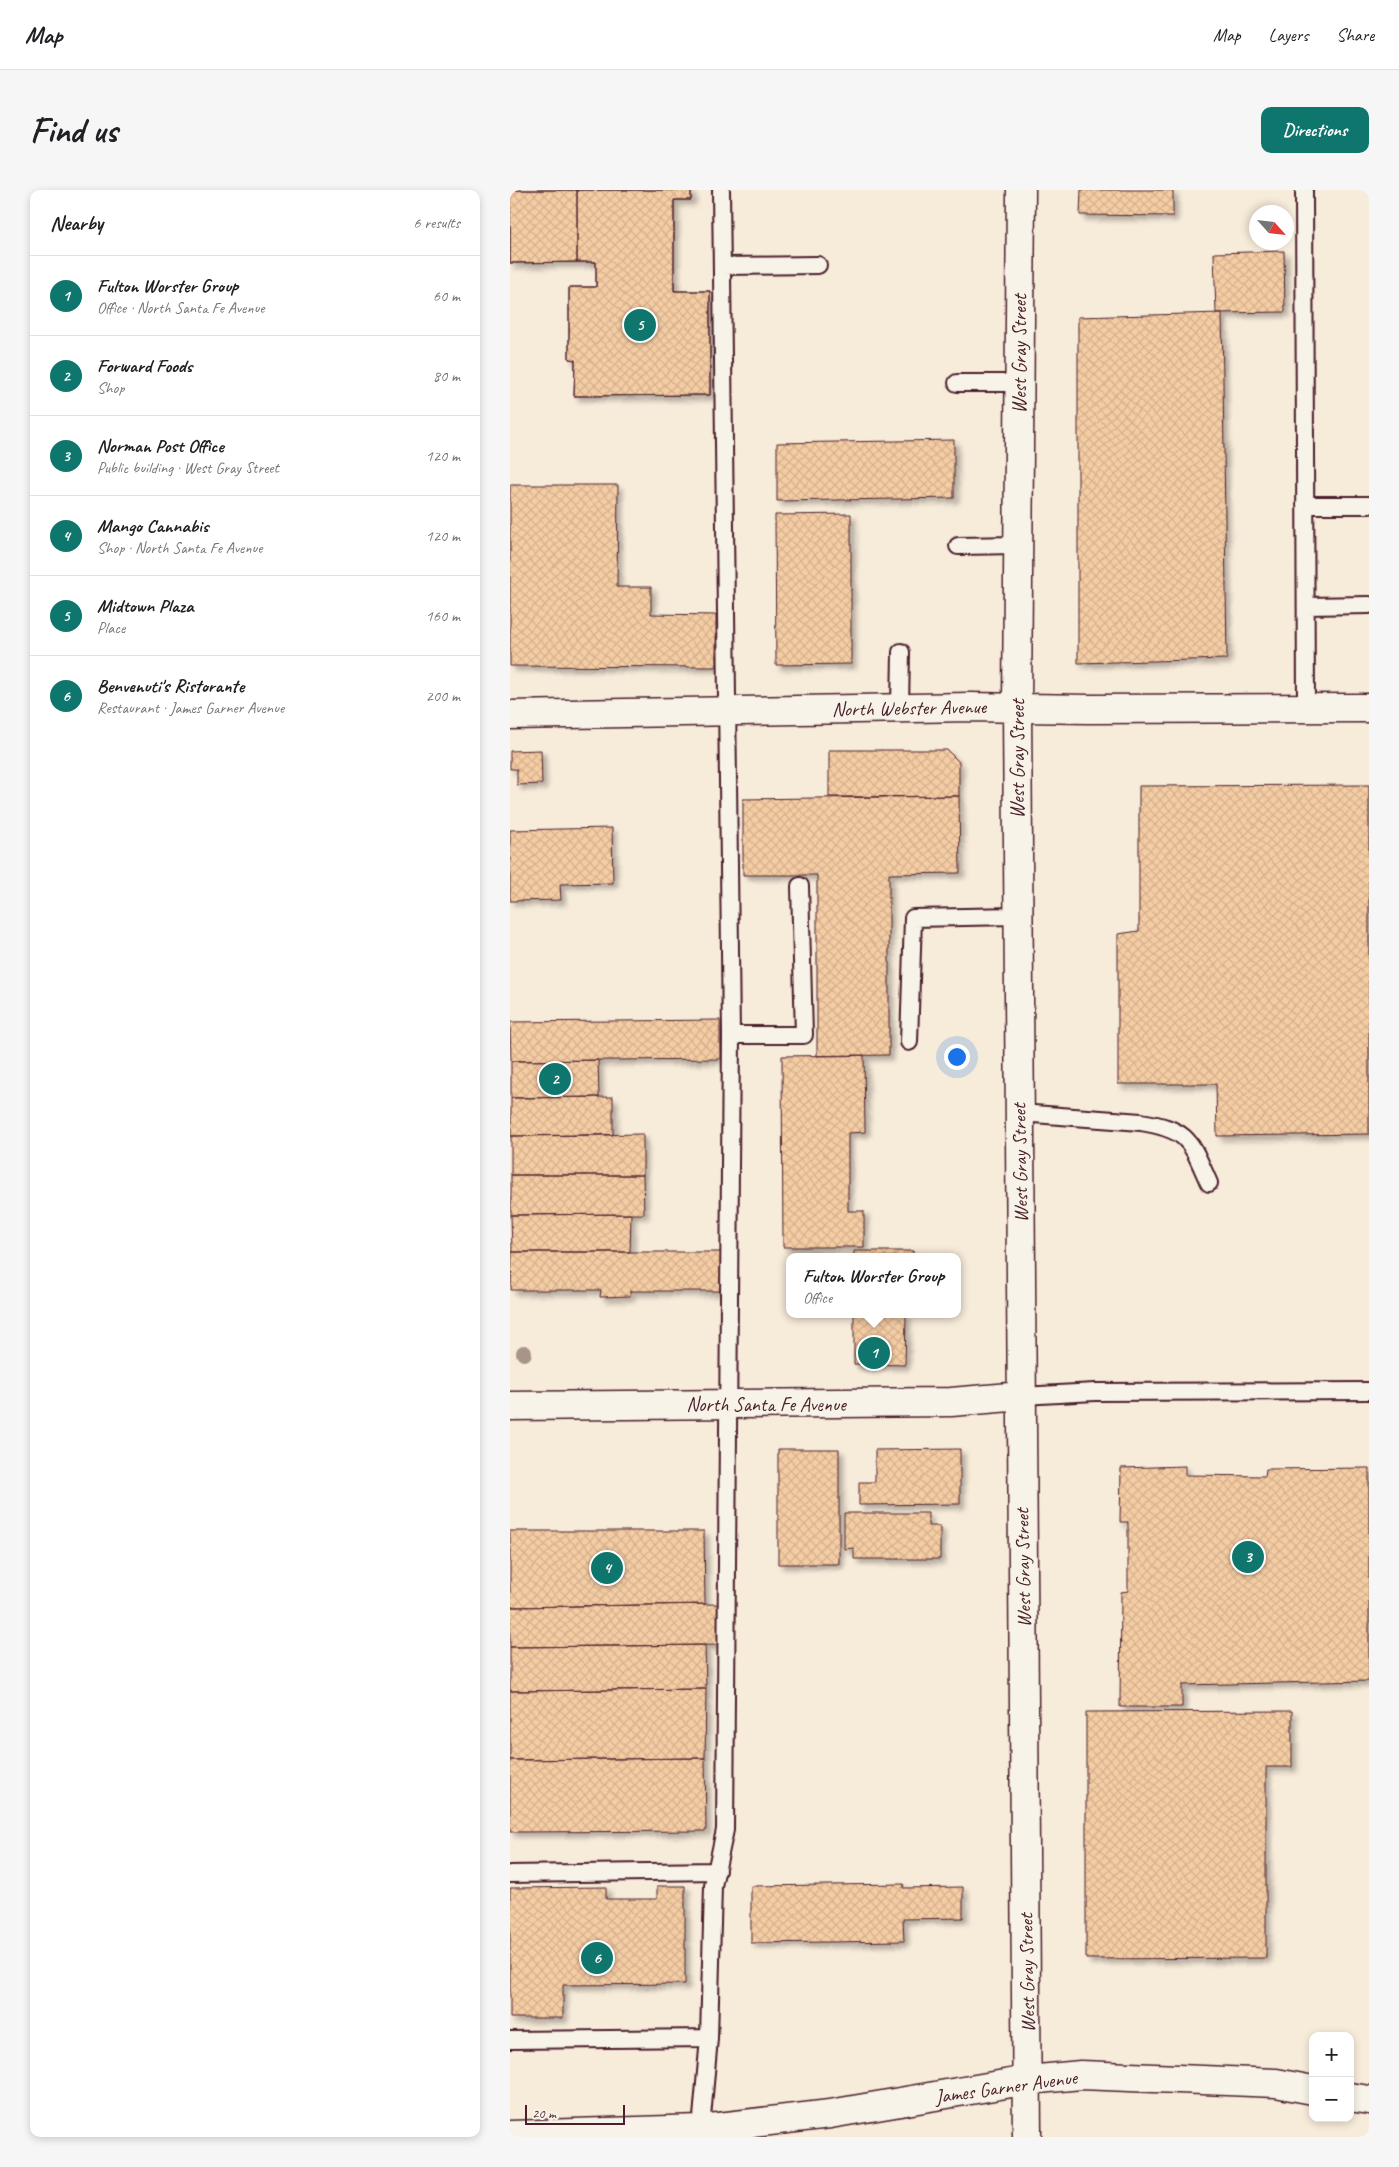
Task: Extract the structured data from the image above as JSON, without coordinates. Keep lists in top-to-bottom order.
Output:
{
  "streets": {
    "street": [
      "West Gray Street",
      "North Webster Avenue",
      "North Santa Fe Avenue",
      "James Garner Avenue"
    ]
  },
  "crossings": [
    ["West Gray Street", "North Webster Avenue"],
    ["West Gray Street", "North Santa Fe Avenue"],
    ["West Gray Street", "James Garner Avenue"]
  ],
  "scale_bar": "20 m",
  "north": "bottom right",
  "page": {
    "header": "Map",
    "nav": ["Map", "Layers", "Share"],
    "buttons": "Directions",
    "title": "Find us",
    "heading": ["Nearby", "6 results"],
    "list": [
      {
        "mark": "1",
        "name": "Fulton Worster Group",
        "note": "Office · North Santa Fe Avenue",
        "value": "60 m"
      },
      {
        "mark": "2",
        "name": "Forward Foods",
        "note": "Shop",
        "value": "80 m"
      },
      {
        "mark": "3",
        "name": "Norman Post Office",
        "note": "Public building · West Gray Street",
        "value": "120 m"
      },
      {
        "mark": "4",
        "name": "Mango Cannabis",
        "note": "Shop · North Santa Fe Avenue",
        "value": "120 m"
      },
      {
        "mark": "5",
        "name": "Midtown Plaza",
        "note": "Place",
        "value": "160 m"
      },
      {
        "mark": "6",
        "name": "Benvenuti's Ristorante",
        "note": "Restaurant · James Garner Avenue",
        "value": "200 m"
      }
    ],
    "pins": [
      "5",
      "2",
      "1",
      "3",
      "4",
      "6"
    ],
    "popup": ["Fulton Worster Group", "Office"],
    "map_buttons": ["+", "−"],
    "scale": "20 m"
  }
}
